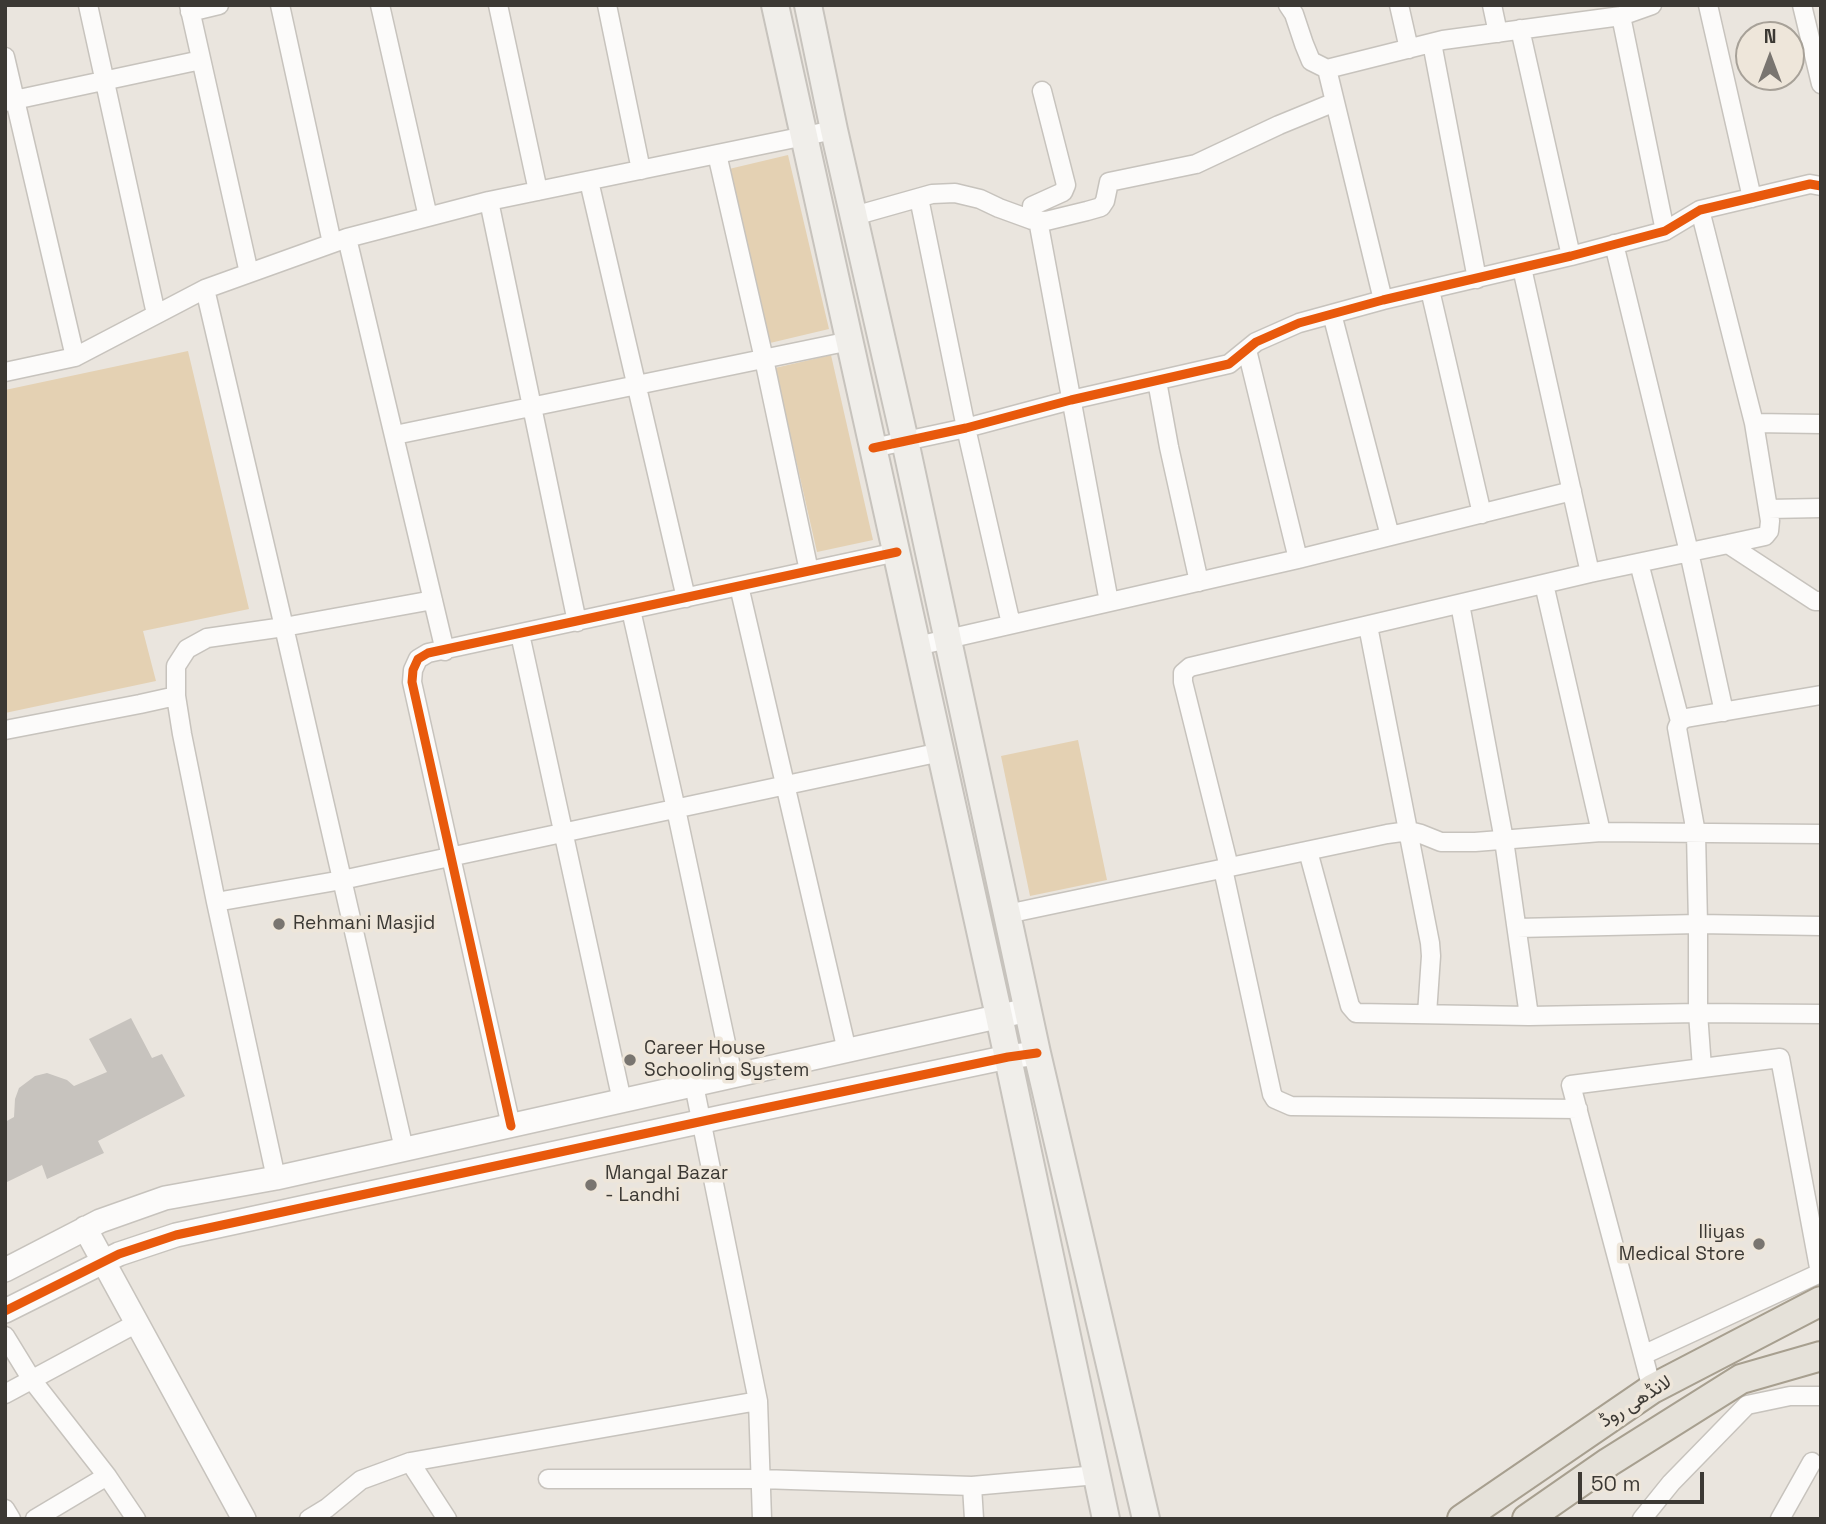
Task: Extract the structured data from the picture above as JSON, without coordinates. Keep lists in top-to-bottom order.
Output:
{
  "streets": {
    "main road": ["لانڈھی روڈ"]
  },
  "places": [
    "Rehmani Masjid",
    "Career House Schooling System",
    "Mangal Bazar - Landhi",
    "Iliyas Medical Store"
  ],
  "scale_bar": "50 m",
  "north": "top"
}
